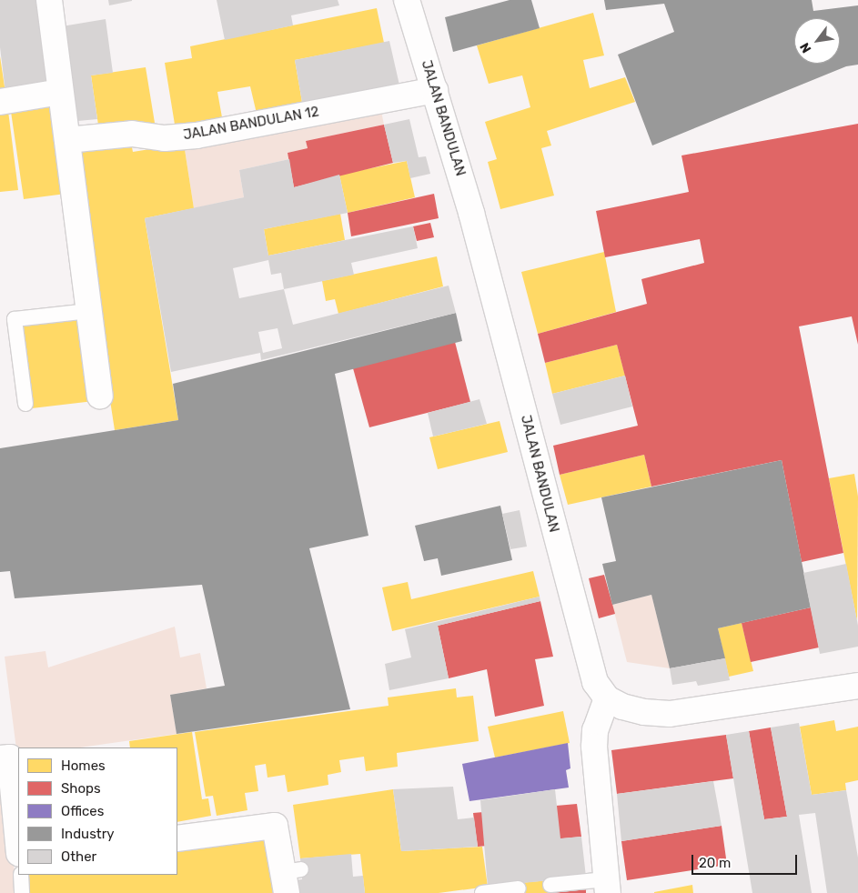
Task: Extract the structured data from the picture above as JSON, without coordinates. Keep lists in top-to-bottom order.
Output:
{
  "streets": {
    "street": ["JALAN BANDULAN", "JALAN BANDULAN 12"]
  },
  "crossings": [
    ["JALAN BANDULAN", "JALAN BANDULAN 12"]
  ],
  "legend": [
    "Homes",
    "Shops",
    "Offices",
    "Industry",
    "Other"
  ],
  "scale_bar": "20 m",
  "north": "bottom left"
}
